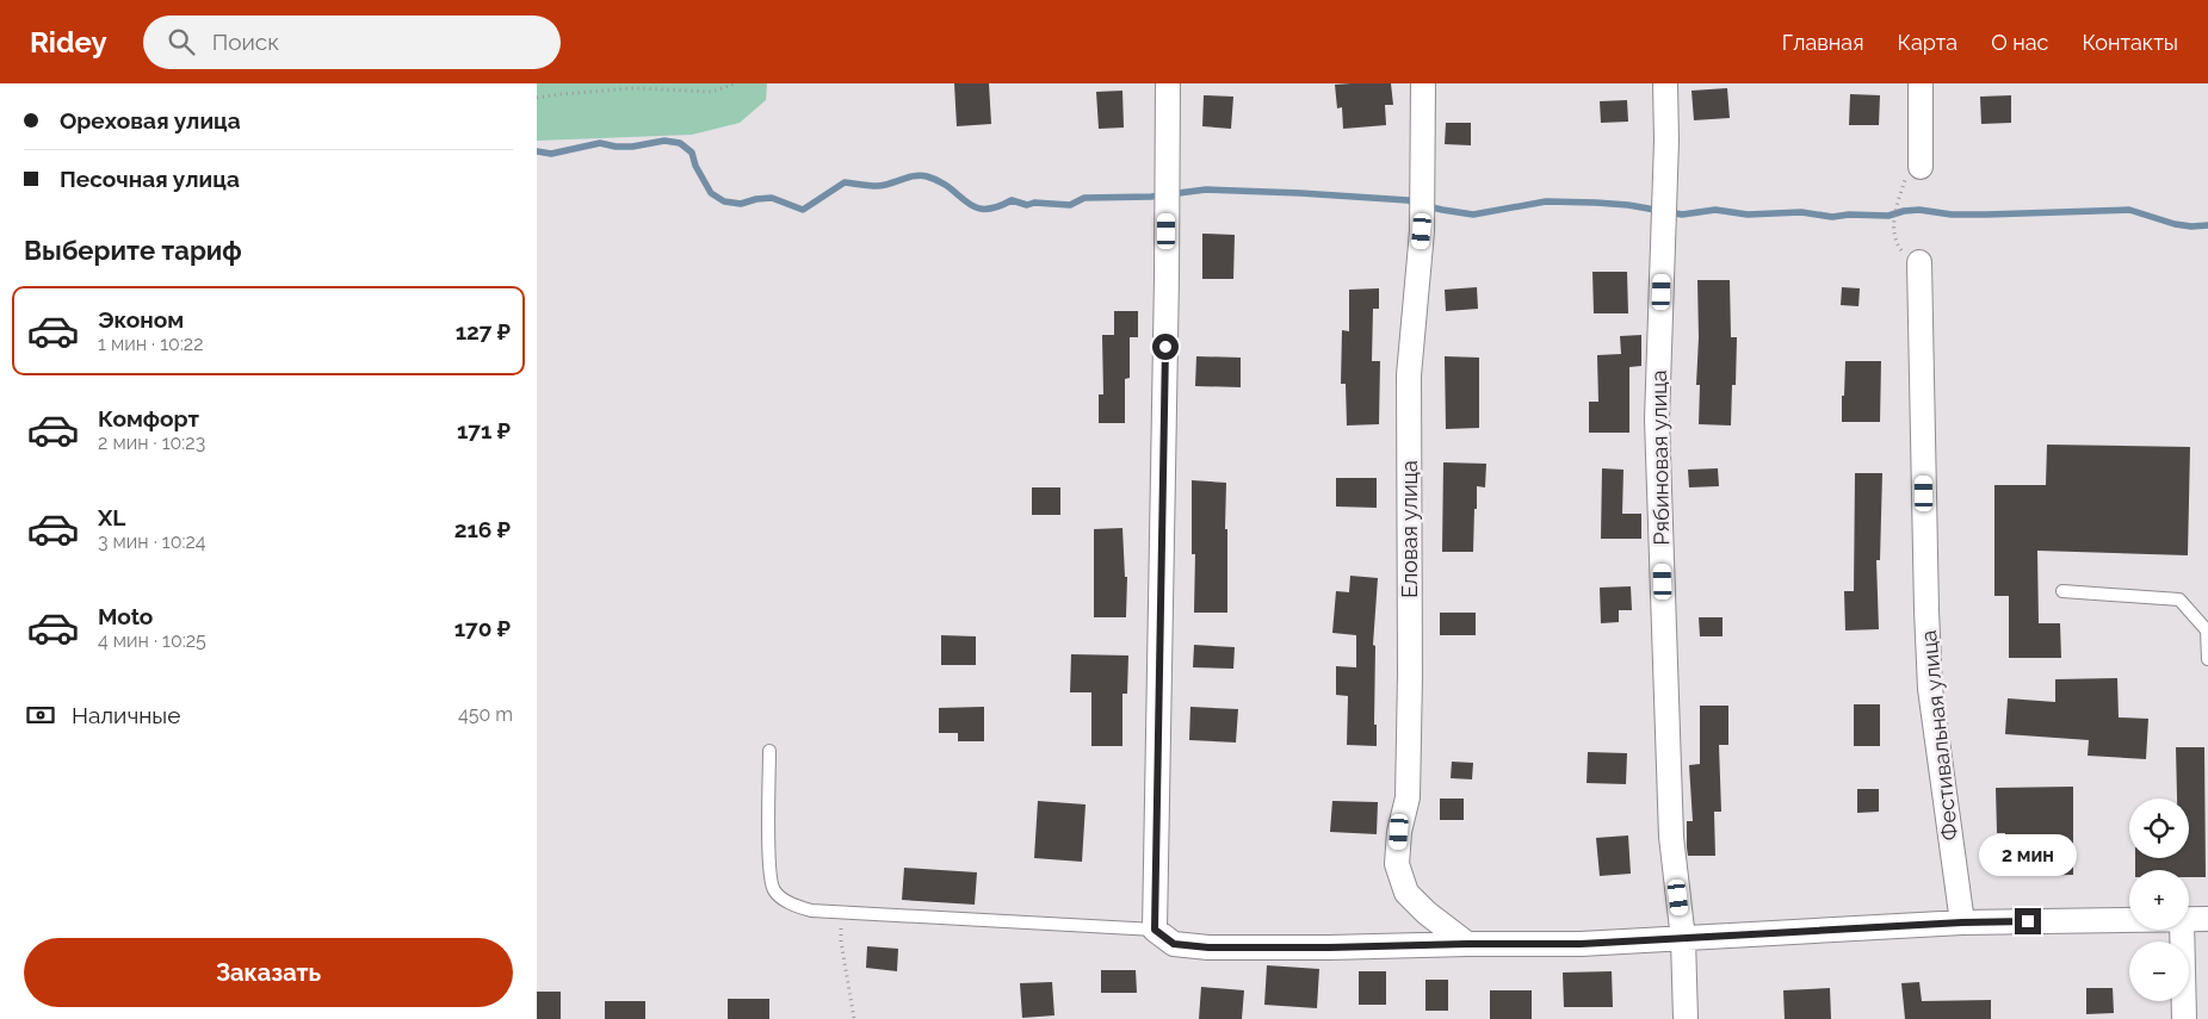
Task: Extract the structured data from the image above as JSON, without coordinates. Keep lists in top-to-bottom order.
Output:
{
  "streets": {
    "street": ["Рябиновая улица", "Еловая улица", "Фестивальная улица"]
  },
  "page": {
    "header": "Ridey",
    "search": "Поиск",
    "nav": [
      "Главная",
      "Карта",
      "О нас",
      "Контакты"
    ],
    "banner": ["Ореховая улица", "Песочная улица"],
    "heading": "Выберите тариф",
    "list": [
      {
        "name": "Эконом",
        "note": "1 мин · 10:22",
        "value": "127 ₽"
      },
      {
        "name": "Комфорт",
        "note": "2 мин · 10:23",
        "value": "171 ₽"
      },
      {
        "name": "XL",
        "note": "3 мин · 10:24",
        "value": "216 ₽"
      },
      {
        "name": "Moto",
        "note": "4 мин · 10:25",
        "value": "170 ₽"
      }
    ],
    "pay": ["Наличные", "450 m"],
    "map_buttons": ["+", "−"],
    "bubble": "2 мин",
    "buttons": "Заказать"
  }
}
